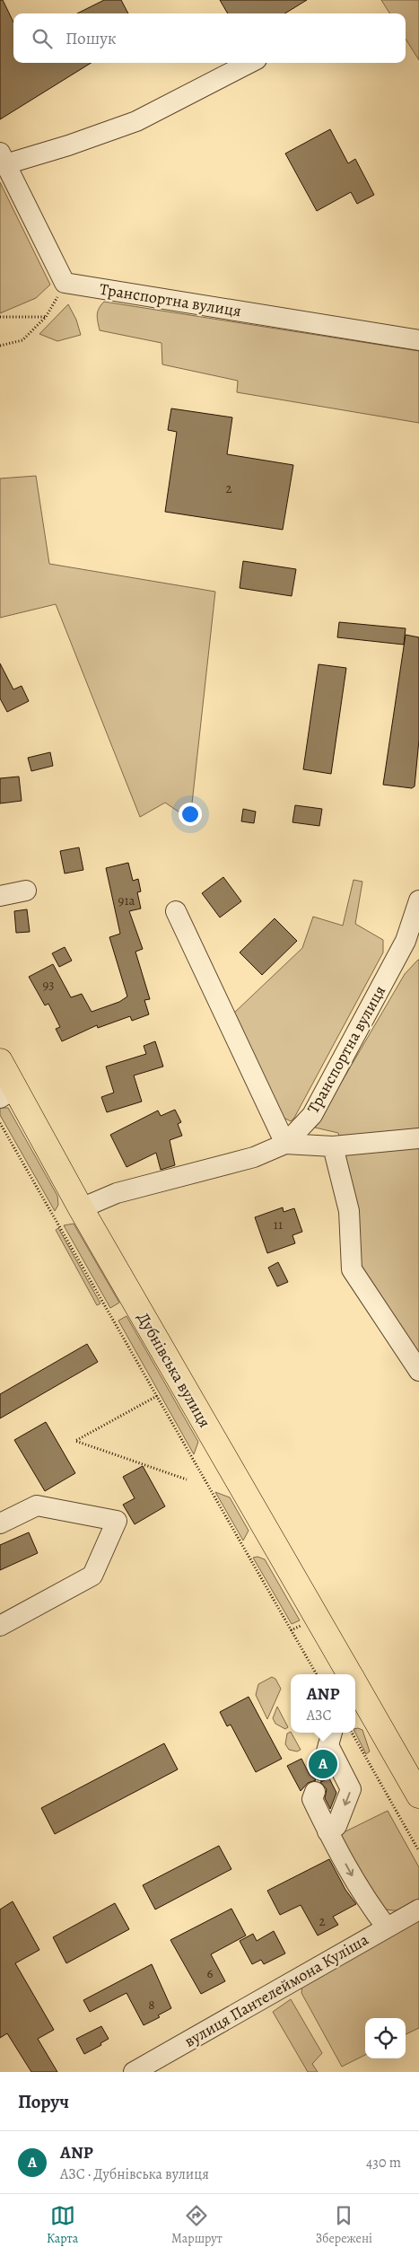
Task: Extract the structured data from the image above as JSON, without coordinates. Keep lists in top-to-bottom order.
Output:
{
  "streets": {
    "main road": ["Дубнівська вулиця"],
    "street": ["Транспортна вулиця", "вулиця Пантелеймона Куліша"]
  },
  "crossings": [
    ["Транспортна вулиця", "Дубнівська вулиця"]
  ],
  "house_numbers": [
    "2",
    "91а",
    "93",
    "11",
    "2",
    "6",
    "8"
  ],
  "page": {
    "search": "Пошук",
    "popup": ["ANP", "АЗС"],
    "pins": "A",
    "heading": "Поруч",
    "list": [
      {
        "mark": "A",
        "name": "ANP",
        "note": "АЗС · Дубнівська вулиця",
        "value": "430 m"
      }
    ],
    "nav": ["Карта", "Маршрут", "Збережені"]
  }
}
